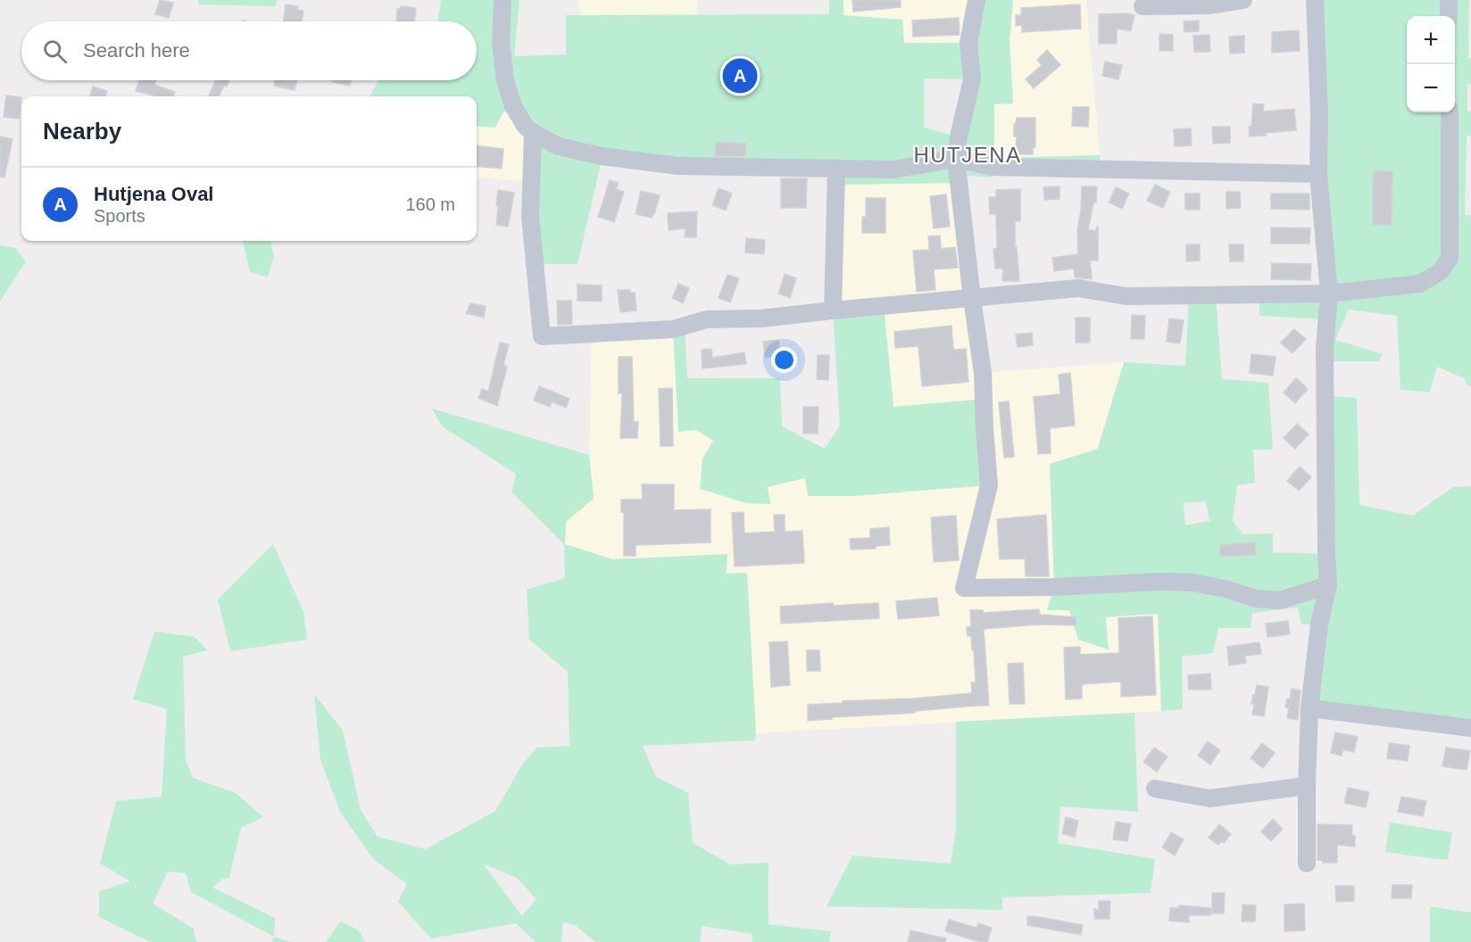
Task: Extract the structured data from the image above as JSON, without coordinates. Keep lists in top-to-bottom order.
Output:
{
  "districts": ["HUTJENA"],
  "page": {
    "map_buttons": ["+", "−"],
    "search": "Search here",
    "pins": "A",
    "heading": "Nearby",
    "list": [
      {
        "mark": "A",
        "name": "Hutjena Oval",
        "note": "Sports",
        "value": "160 m"
      }
    ]
  }
}
